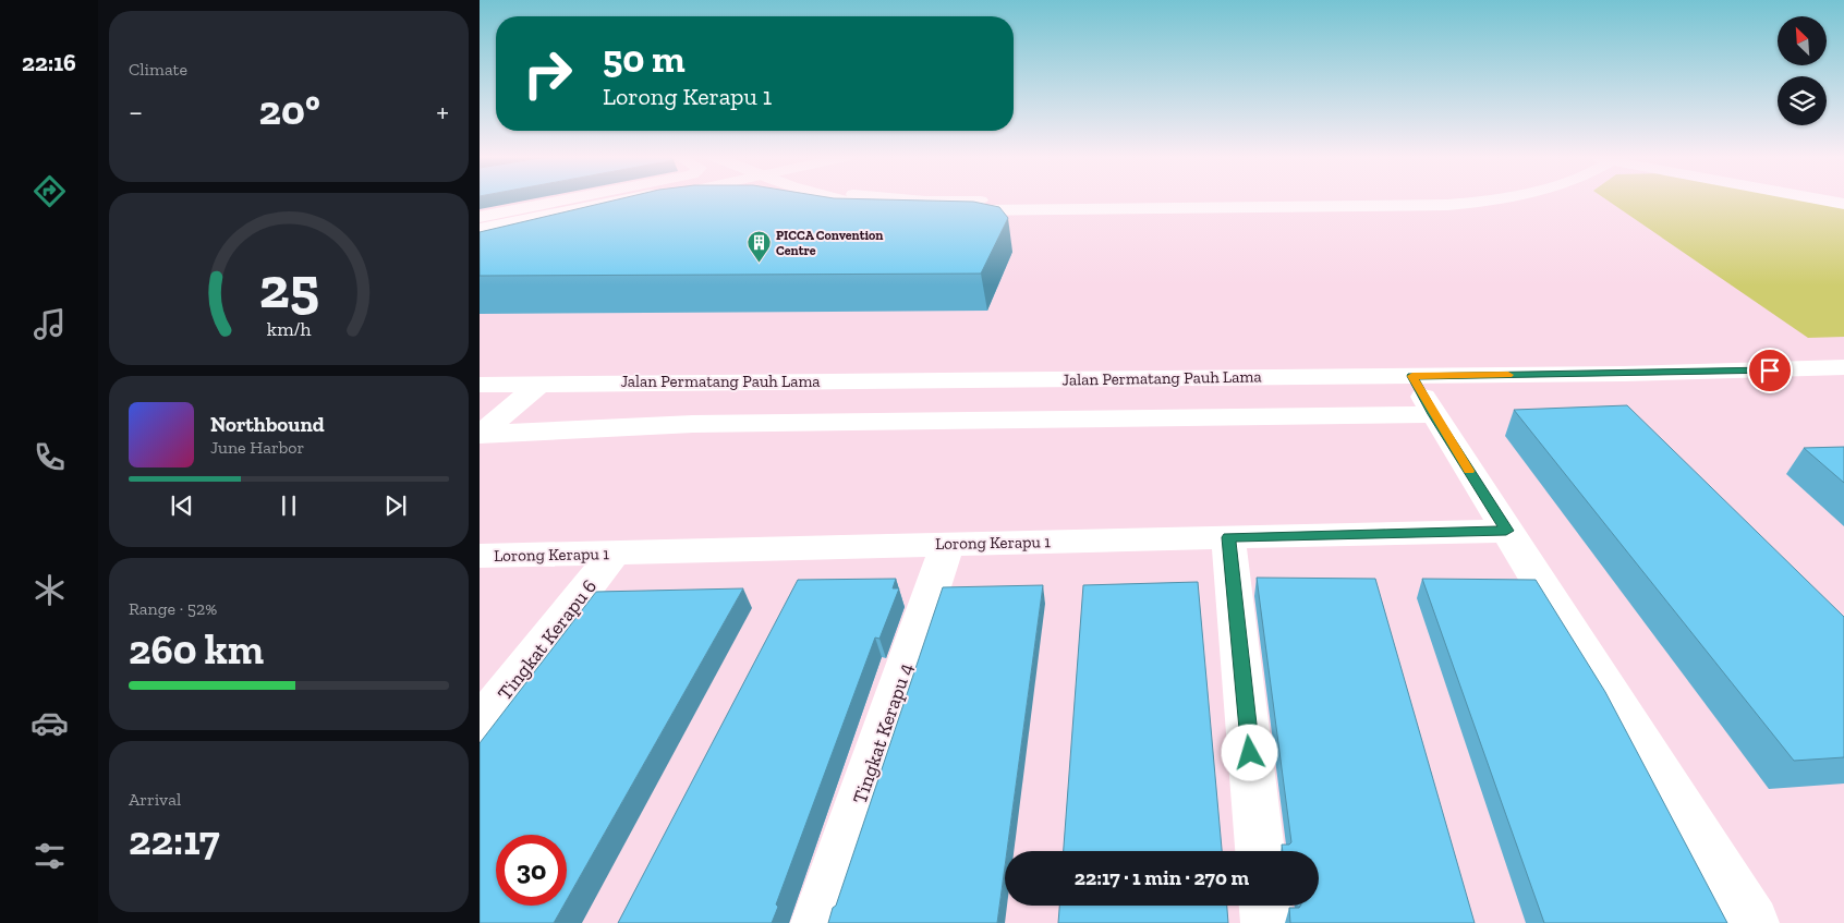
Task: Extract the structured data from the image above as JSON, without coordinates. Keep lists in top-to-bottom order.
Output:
{
  "streets": {
    "street": [
      "Jalan Permatang Pauh Lama",
      "Lorong Kerapu 1",
      "Tingkat Kerapu 6",
      "Tingkat Kerapu 4"
    ]
  },
  "crossings": [
    ["Lorong Kerapu 1", "Tingkat Kerapu 6"],
    ["Lorong Kerapu 1", "Tingkat Kerapu 4"]
  ],
  "places": {
    "building": ["PICCA Convention Centre"]
  },
  "north": "top left",
  "page": {
    "tabs": "22:16",
    "tile": [
      "Climate",
      ["Range · 52%", "260 km"],
      ["Arrival", "22:17"]
    ],
    "turn": ["50 m", "Lorong Kerapu 1"],
    "heat": ["−", "20°", "+"],
    "song": ["Northbound", "June Harbor"],
    "limit": "30",
    "trip": "22:17 · 1 min · 270 m",
    "gauge": ["25", "km/h"]
  }
}
